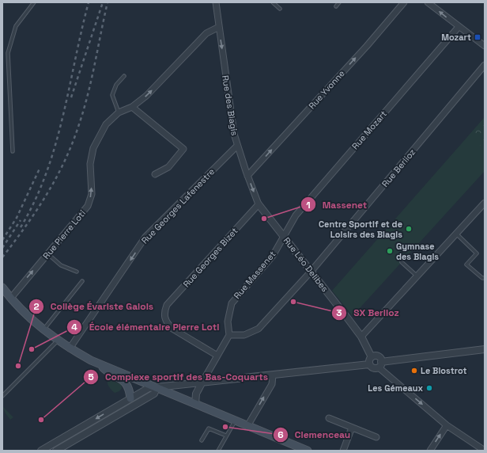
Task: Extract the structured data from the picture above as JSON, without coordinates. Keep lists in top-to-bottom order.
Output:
{
  "streets": {
    "street": [
      "Rue Yvonne",
      "Rue des Blagis",
      "Rue Mozart",
      "Rue Berlioz",
      "Rue Georges Lafenestre",
      "Rue Pierre Loti",
      "Rue Georges Bizet",
      "Rue Léo Delibes",
      "Rue Massenet"
    ]
  },
  "crossings": [
    ["Rue Yvonne", "Rue des Blagis"],
    ["Rue des Blagis", "Rue Georges Lafenestre"],
    ["Rue des Blagis", "Rue Pierre Loti"],
    ["Rue des Blagis", "Rue Georges Bizet"],
    ["Rue des Blagis", "Rue Léo Delibes"],
    ["Rue Mozart", "Rue Léo Delibes"],
    ["Rue Mozart", "Rue Massenet"],
    ["Rue Berlioz", "Rue Léo Delibes"],
    ["Rue Berlioz", "Rue Massenet"],
    ["Rue Georges Bizet", "Rue Léo Delibes"],
    ["Rue Léo Delibes", "Rue Massenet"]
  ],
  "one_way": [
    "Rue Yvonne",
    "Rue des Blagis",
    "Rue Georges Lafenestre",
    "Rue Pierre Loti"
  ],
  "places": {
    "transit": ["Mozart"],
    "other": [
      "Massenet",
      "Centre Sportif et de Loisirs des Blagis",
      "Gymnase des Blagis",
      "SX Berlioz",
      "École élémentaire Pierre Loti",
      "Collège Évariste Galois",
      "Le Biostrot",
      "Les Gémeaux",
      "Complexe sportif des Bas-Coquarts",
      "Clemenceau"
    ]
  }
}
